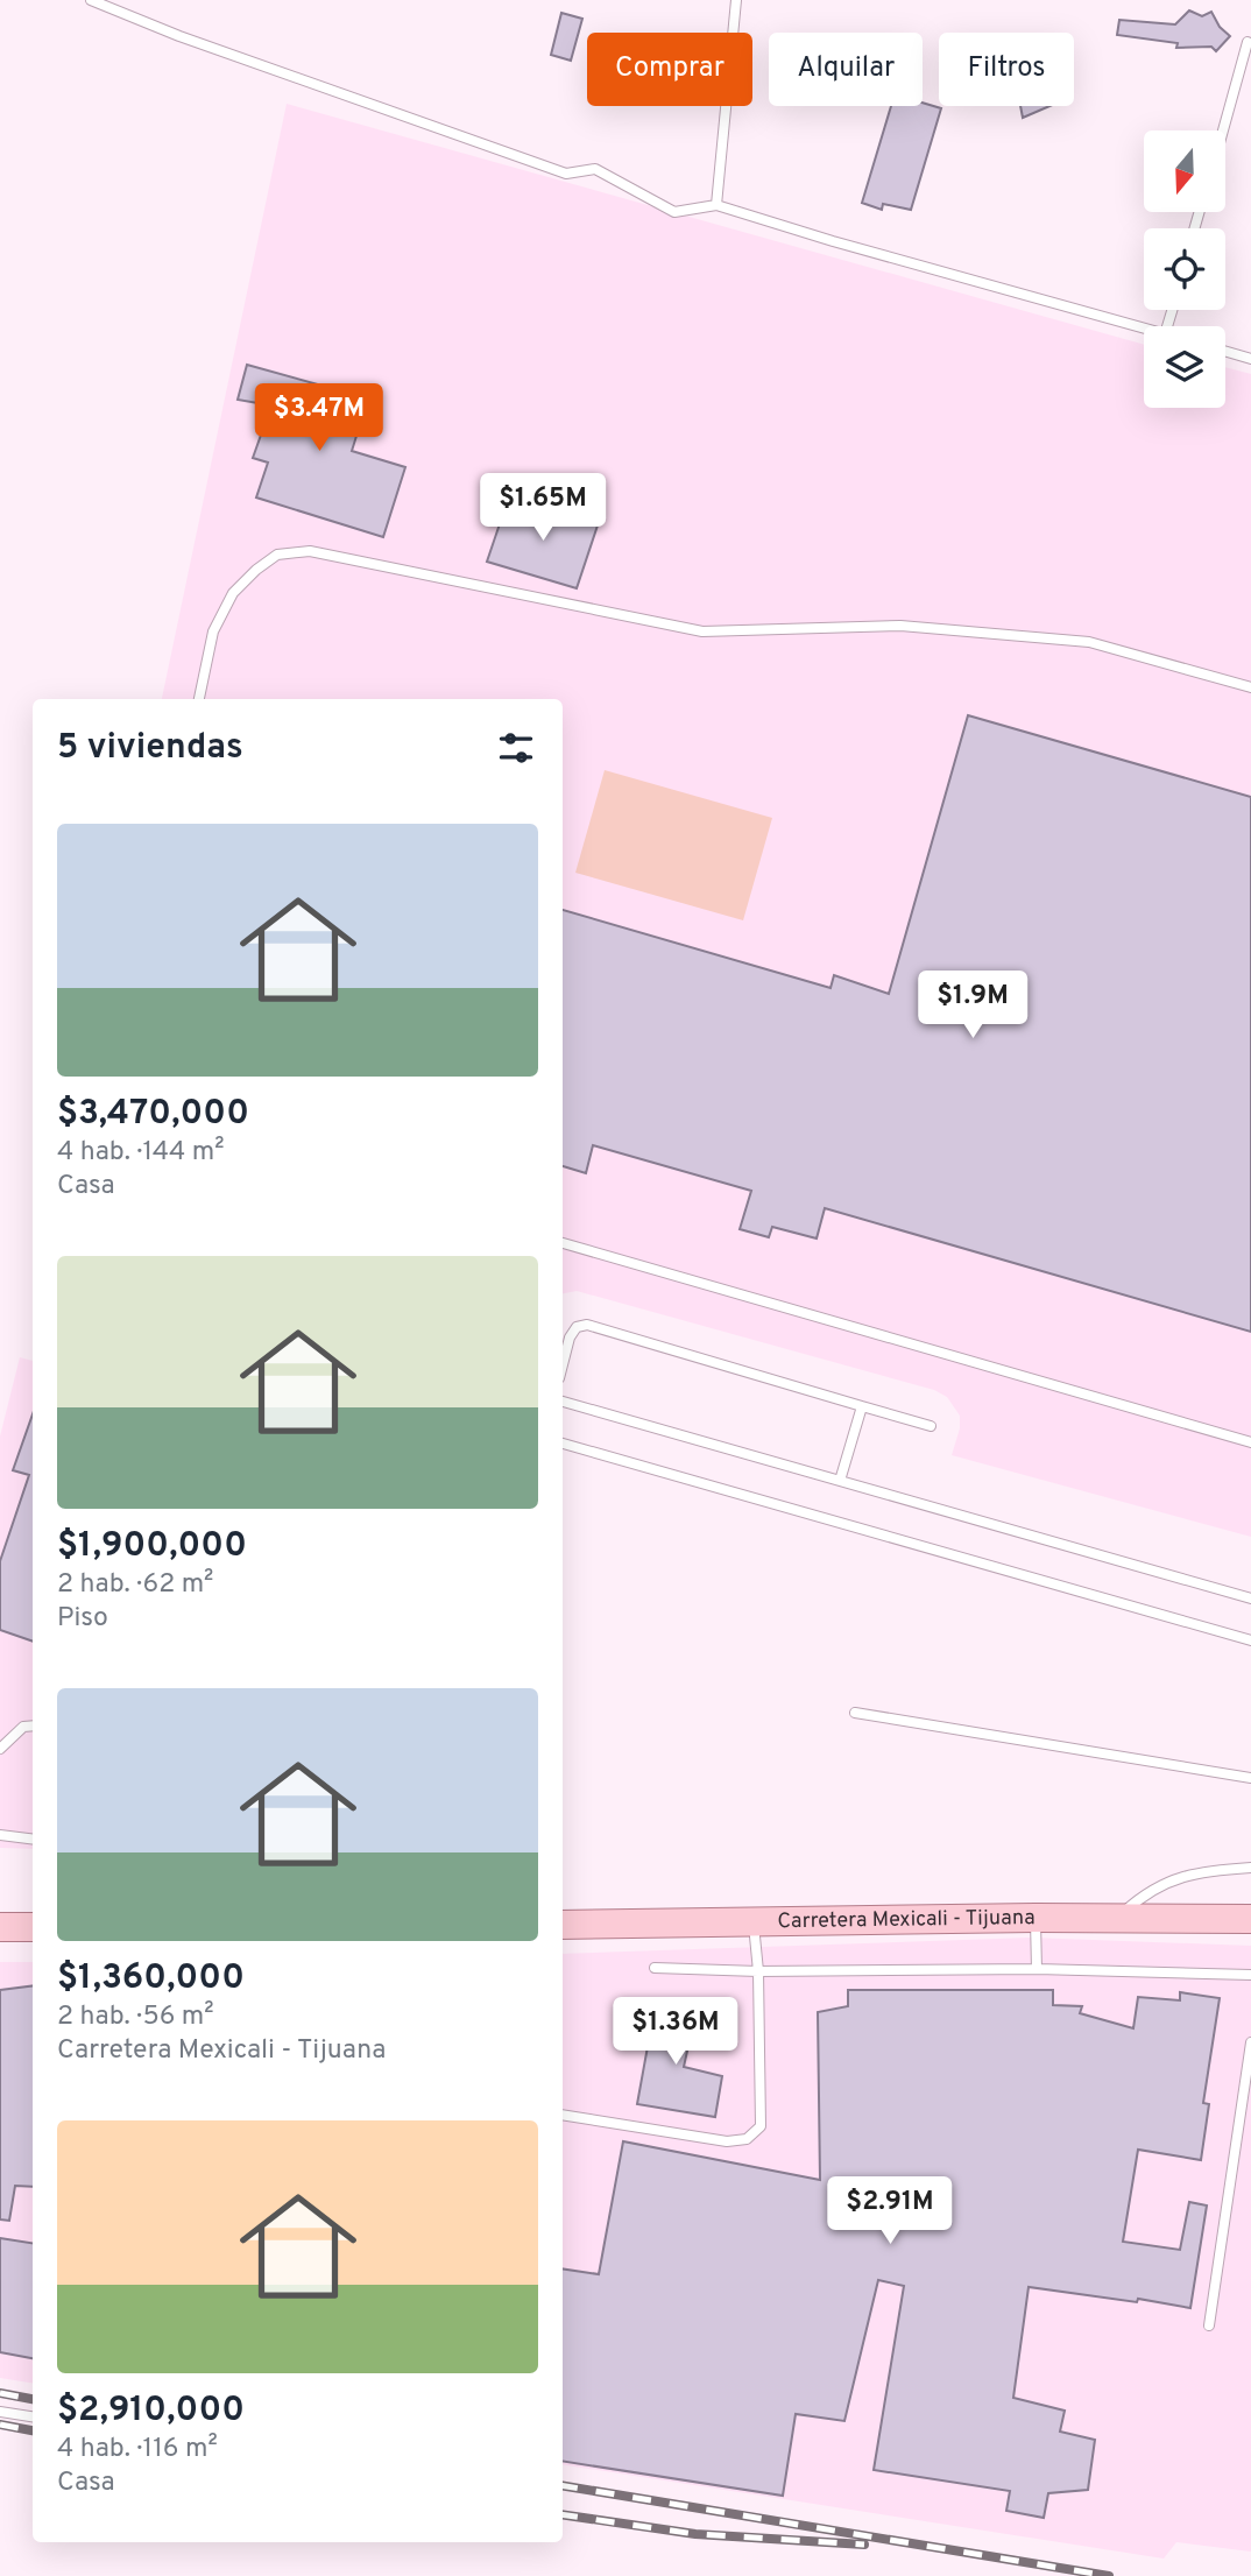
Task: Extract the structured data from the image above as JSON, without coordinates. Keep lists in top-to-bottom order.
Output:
{
  "streets": {
    "main road": ["Carretera Mexicali - Tijuana"]
  },
  "north": "bottom",
  "page": {
    "chip": ["Comprar", "Alquilar", "Filtros"],
    "price": [
      "$3.47M",
      "$1.65M",
      "$1.9M",
      "$1.36M",
      "$2.91M"
    ],
    "heading": "5 viviendas",
    "list": [
      {
        "name": "$3,470,000",
        "note": "4 hab. · 144 m² · Casa"
      },
      {
        "name": "$1,900,000",
        "note": "2 hab. · 62 m² · Piso"
      },
      {
        "name": "$1,360,000",
        "note": "2 hab. · 56 m² · Carretera Mexicali - Tijuana"
      },
      {
        "name": "$2,910,000",
        "note": "4 hab. · 116 m² · Casa"
      }
    ]
  }
}
